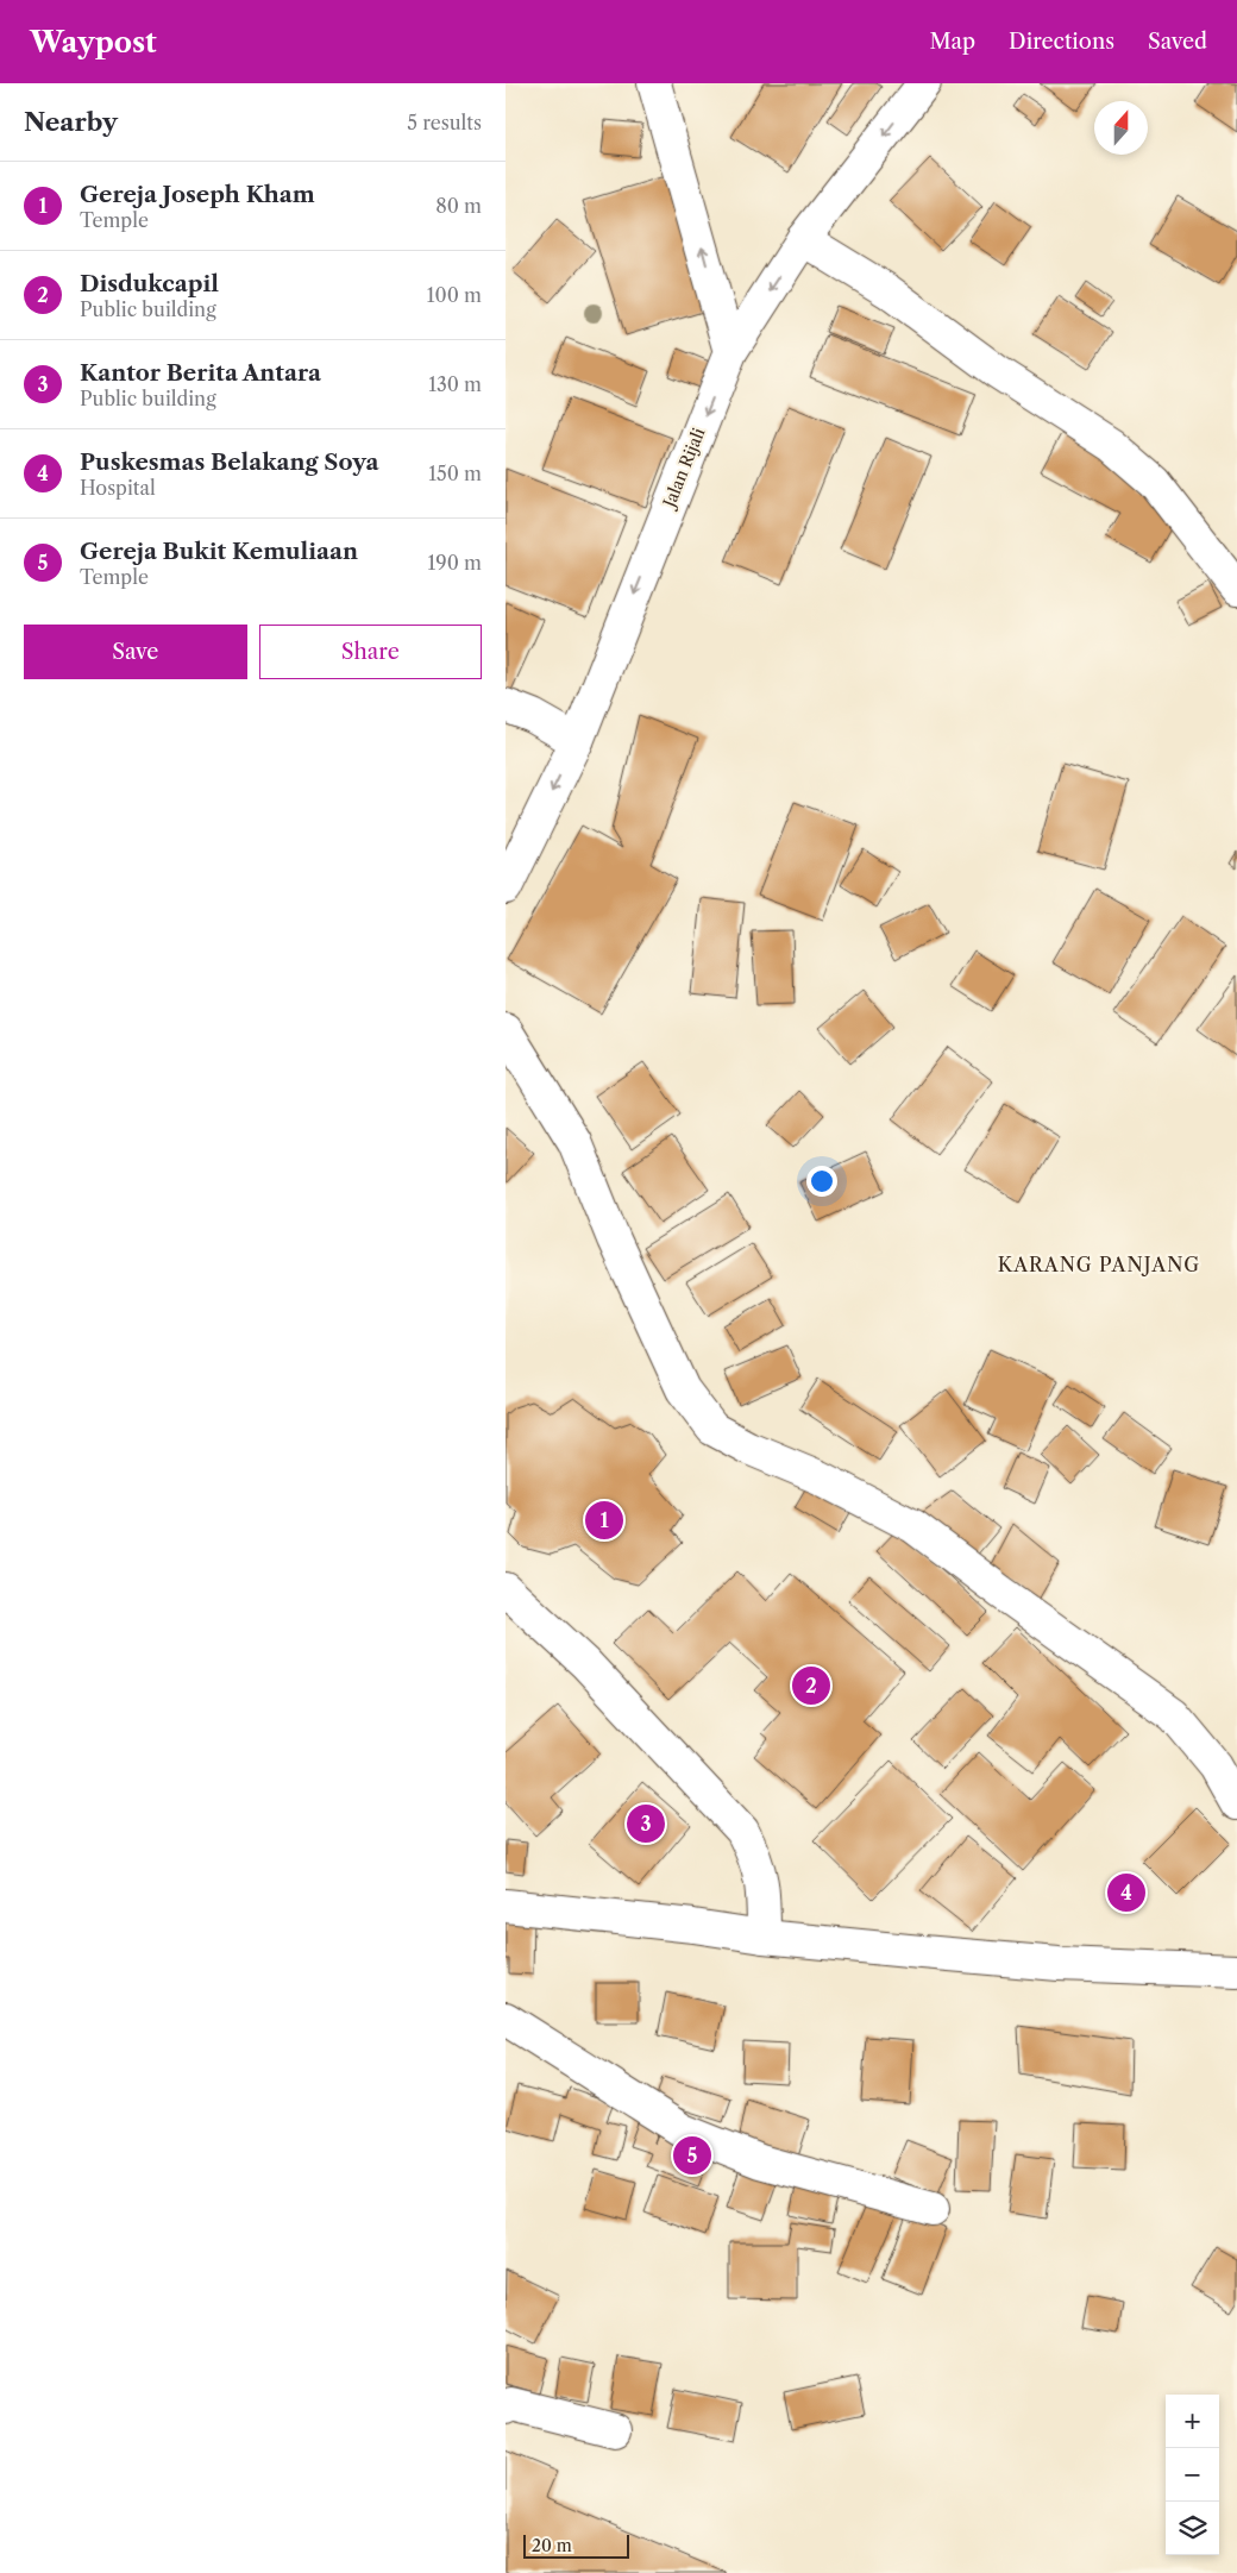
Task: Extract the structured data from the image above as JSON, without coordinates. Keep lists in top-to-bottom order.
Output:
{
  "streets": {
    "main road": ["Jalan Rijali"]
  },
  "one_way": ["Jalan Rijali"],
  "districts": ["KARANG PANJANG"],
  "scale_bar": "20 m",
  "north": "top",
  "page": {
    "header": "Waypost",
    "nav": ["Map", "Directions", "Saved"],
    "heading": ["Nearby", "5 results"],
    "list": [
      {
        "mark": "1",
        "name": "Gereja Joseph Kham",
        "note": "Temple",
        "value": "80 m"
      },
      {
        "mark": "2",
        "name": "Disdukcapil",
        "note": "Public building",
        "value": "100 m"
      },
      {
        "mark": "3",
        "name": "Kantor Berita Antara",
        "note": "Public building",
        "value": "130 m"
      },
      {
        "mark": "4",
        "name": "Puskesmas Belakang Soya",
        "note": "Hospital",
        "value": "150 m"
      },
      {
        "mark": "5",
        "name": "Gereja Bukit Kemuliaan",
        "note": "Temple",
        "value": "190 m"
      }
    ],
    "buttons": ["Save", "Share"],
    "pins": [
      "1",
      "2",
      "3",
      "4",
      "5"
    ],
    "map_buttons": ["+", "−"],
    "scale": "20 m"
  }
}
